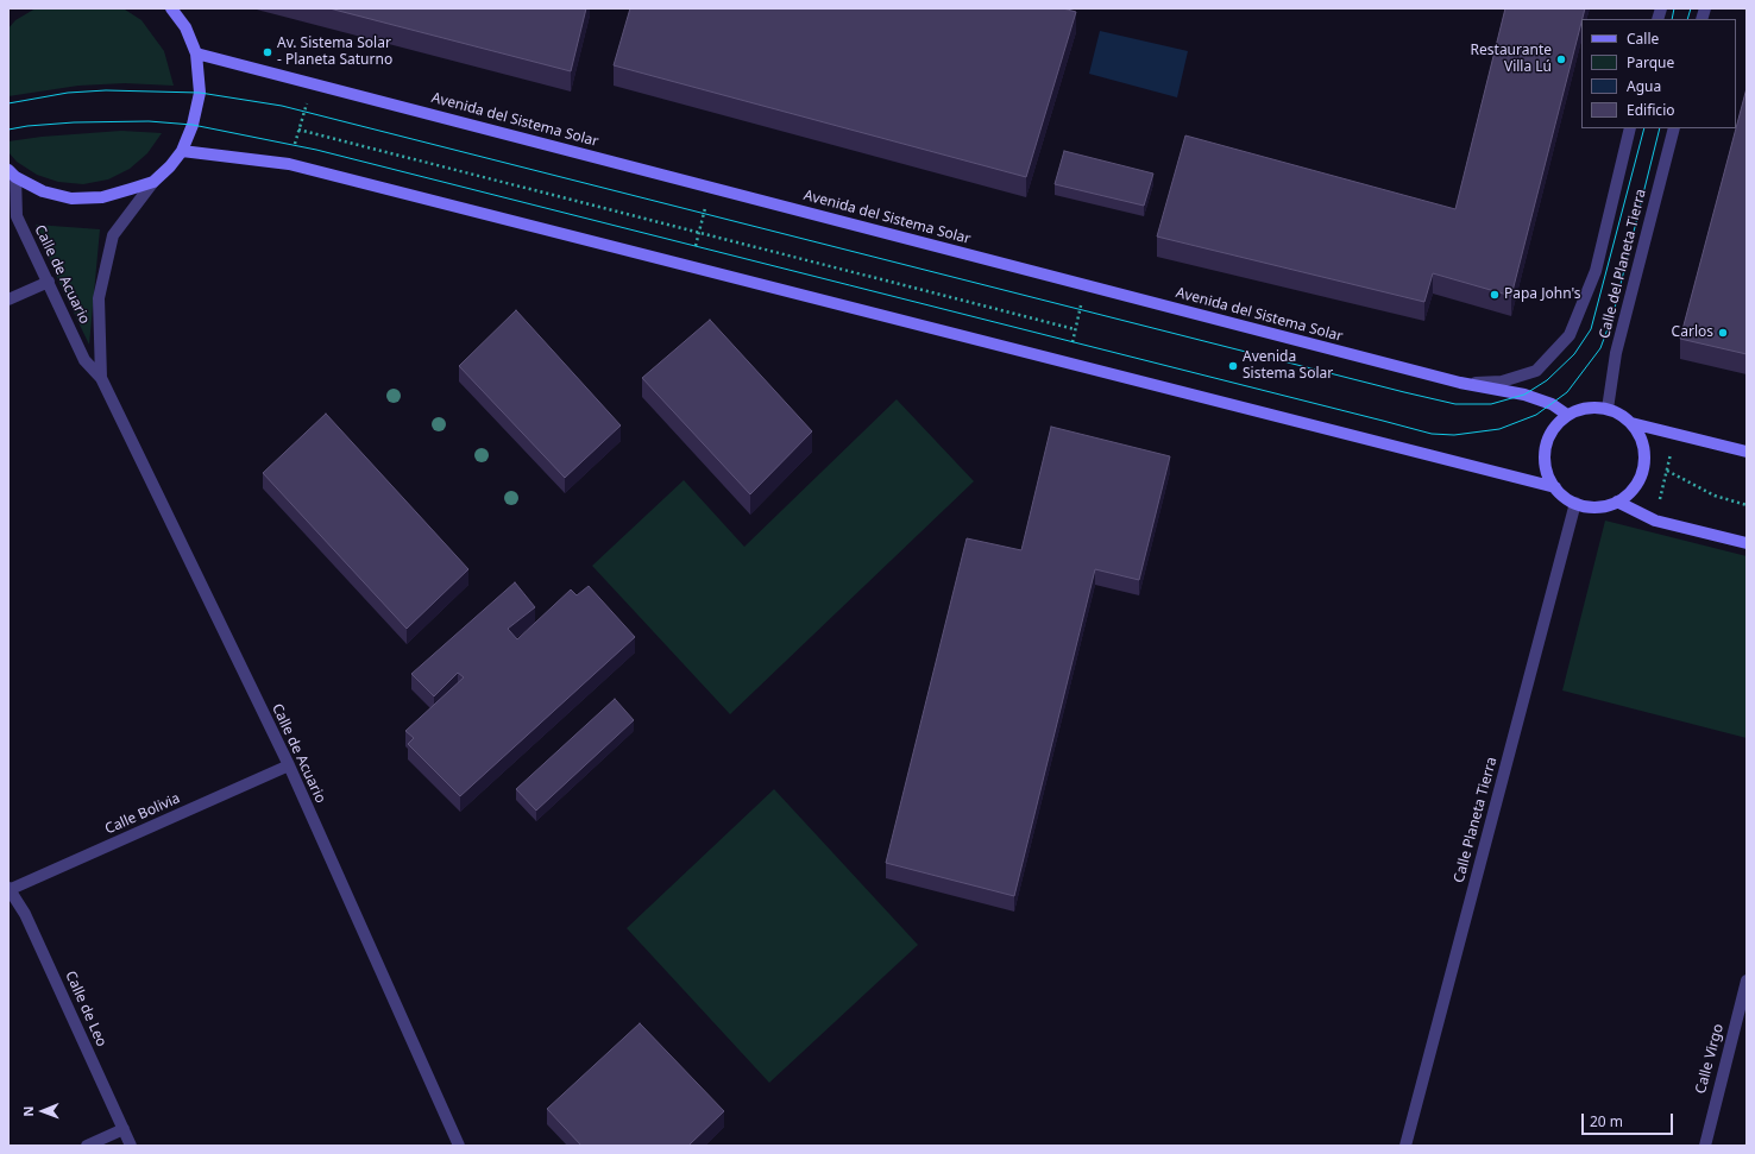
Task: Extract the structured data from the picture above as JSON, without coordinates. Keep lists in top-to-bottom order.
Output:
{
  "streets": {
    "street": [
      "Avenida del Sistema Solar",
      "Calle del Planeta Tierra",
      "Calle de Acuario",
      "Calle Bolivia",
      "Calle Planeta Tierra",
      "Calle de Leo",
      "Calle Virgo"
    ]
  },
  "crossings": [
    ["Avenida del Sistema Solar", "Calle del Planeta Tierra"],
    ["Avenida del Sistema Solar", "Calle Planeta Tierra"],
    ["Calle del Planeta Tierra", "Calle Planeta Tierra"],
    ["Calle de Acuario", "Calle Bolivia"],
    ["Calle Bolivia", "Calle de Leo"]
  ],
  "places": [
    "Av. Sistema Solar - Planeta Saturno",
    "Restaurante Villa Lú",
    "Papa John's",
    "Carlos",
    "Avenida Sistema Solar"
  ],
  "legend": [
    "Calle",
    "Parque",
    "Agua",
    "Edificio"
  ],
  "scale_bar": "20 m",
  "north": "left"
}
